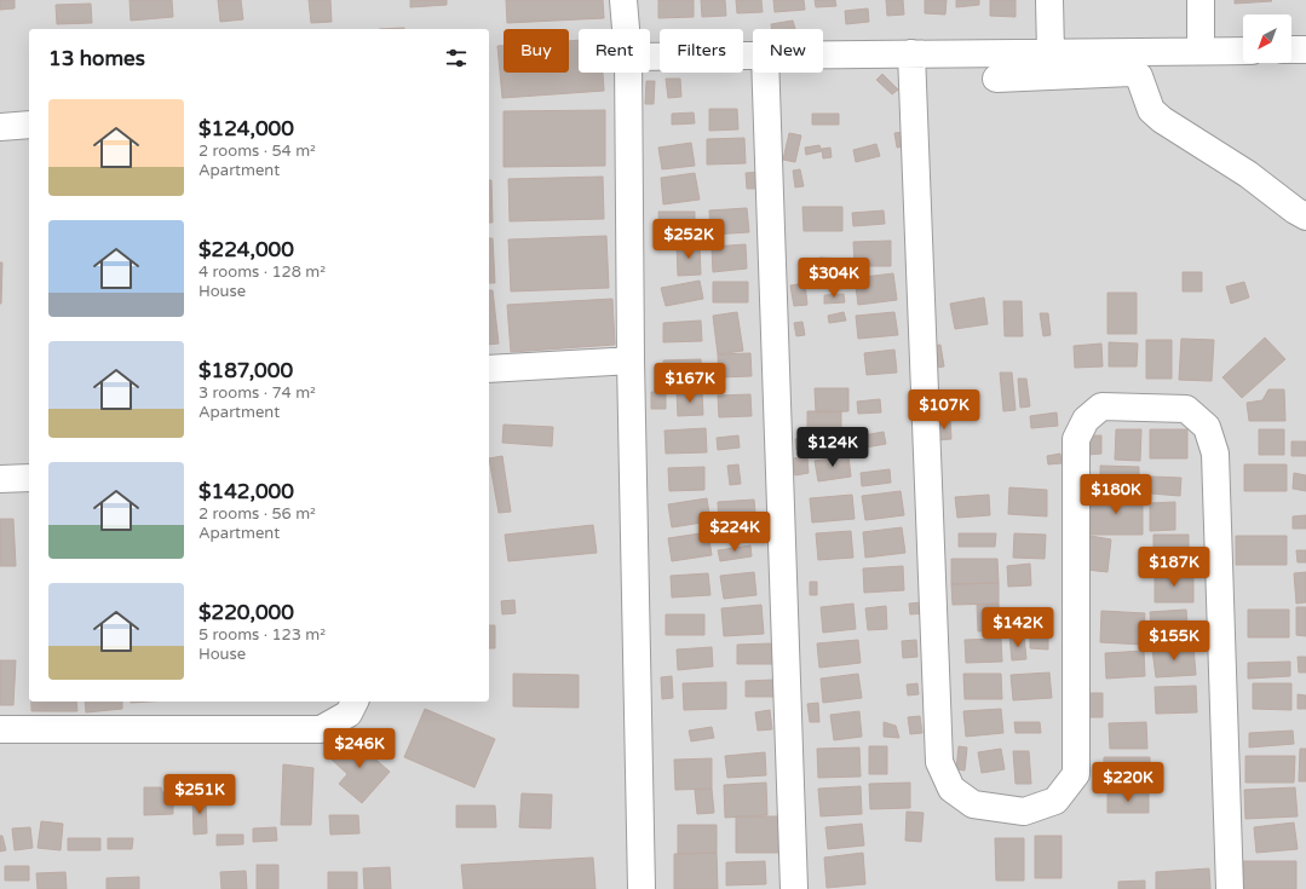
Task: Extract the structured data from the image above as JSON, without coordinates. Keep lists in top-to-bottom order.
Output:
{
  "north": "bottom left",
  "page": {
    "chip": [
      "Buy",
      "Rent",
      "Filters",
      "New"
    ],
    "heading": "13 homes",
    "list": [
      {
        "name": "$124,000",
        "note": "2 rooms · 54 m² · Apartment"
      },
      {
        "name": "$224,000",
        "note": "4 rooms · 128 m² · House"
      },
      {
        "name": "$187,000",
        "note": "3 rooms · 74 m² · Apartment"
      },
      {
        "name": "$142,000",
        "note": "2 rooms · 56 m² · Apartment"
      },
      {
        "name": "$220,000",
        "note": "5 rooms · 123 m² · House"
      }
    ],
    "price": [
      "$252K",
      "$304K",
      "$167K",
      "$107K",
      "$124K",
      "$180K",
      "$224K",
      "$187K",
      "$142K",
      "$155K",
      "$246K",
      "$220K",
      "$251K"
    ]
  }
}
